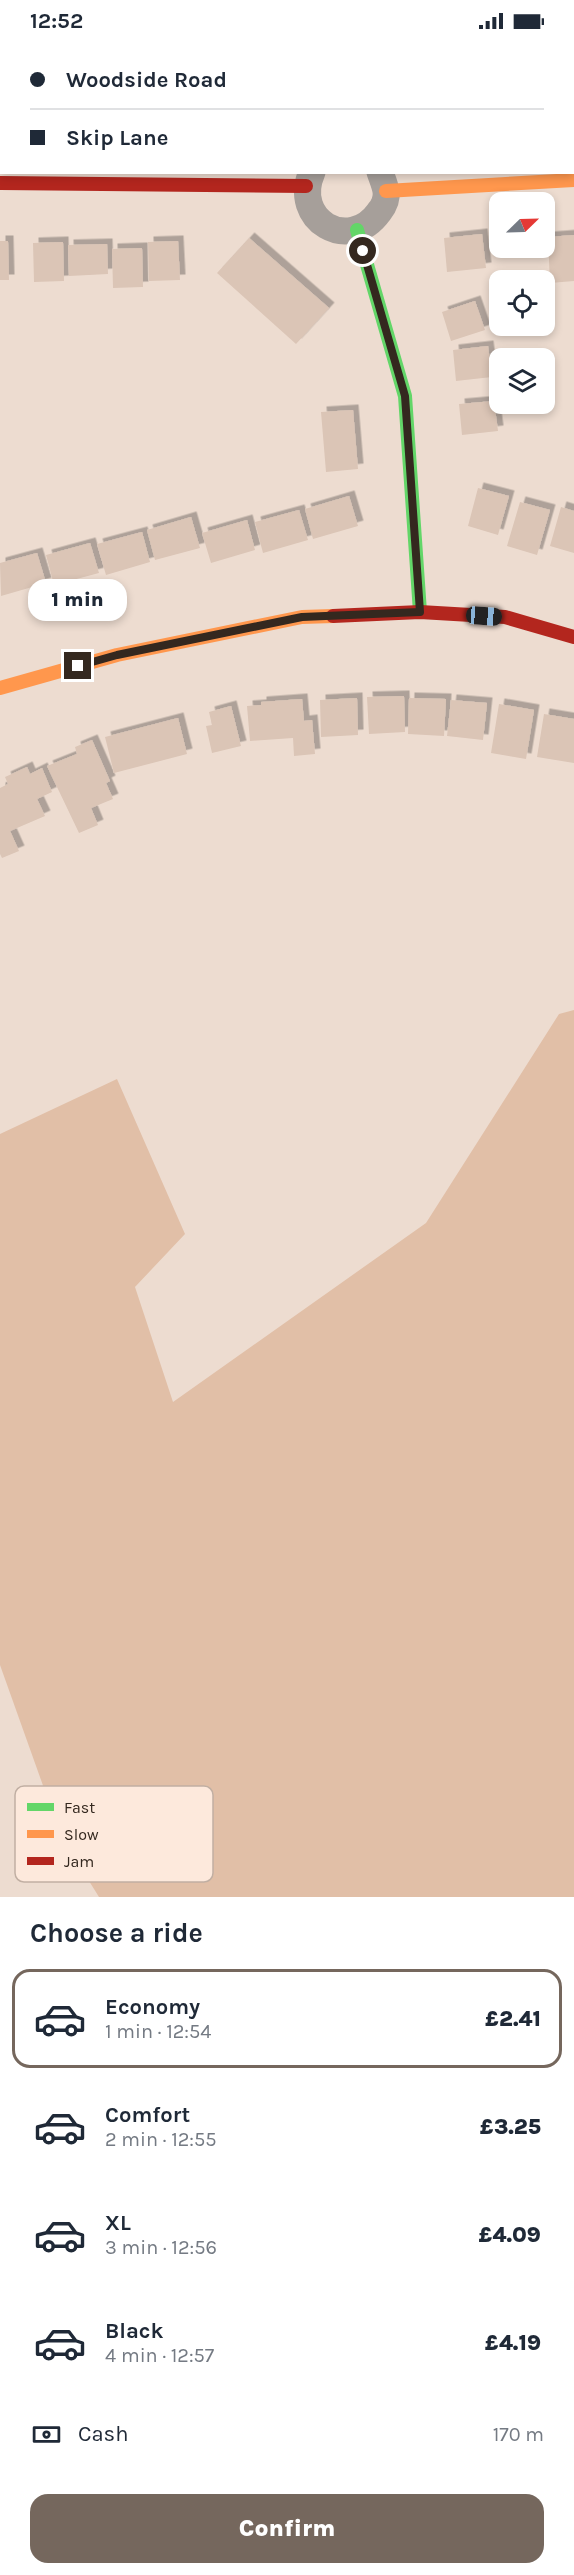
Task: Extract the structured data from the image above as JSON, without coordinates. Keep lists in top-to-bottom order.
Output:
{
  "legend": ["Fast", "Slow", "Jam"],
  "north": "top right",
  "page": {
    "status": "12:52",
    "banner": ["Woodside Road", "Skip Lane"],
    "bubble": "1 min",
    "heading": "Choose a ride",
    "list": [
      {
        "name": "Economy",
        "note": "1 min · 12:54",
        "value": "£2.41"
      },
      {
        "name": "Comfort",
        "note": "2 min · 12:55",
        "value": "£3.25"
      },
      {
        "name": "XL",
        "note": "3 min · 12:56",
        "value": "£4.09"
      },
      {
        "name": "Black",
        "note": "4 min · 12:57",
        "value": "£4.19"
      }
    ],
    "pay": ["Cash", "170 m"],
    "buttons": "Confirm"
  }
}
